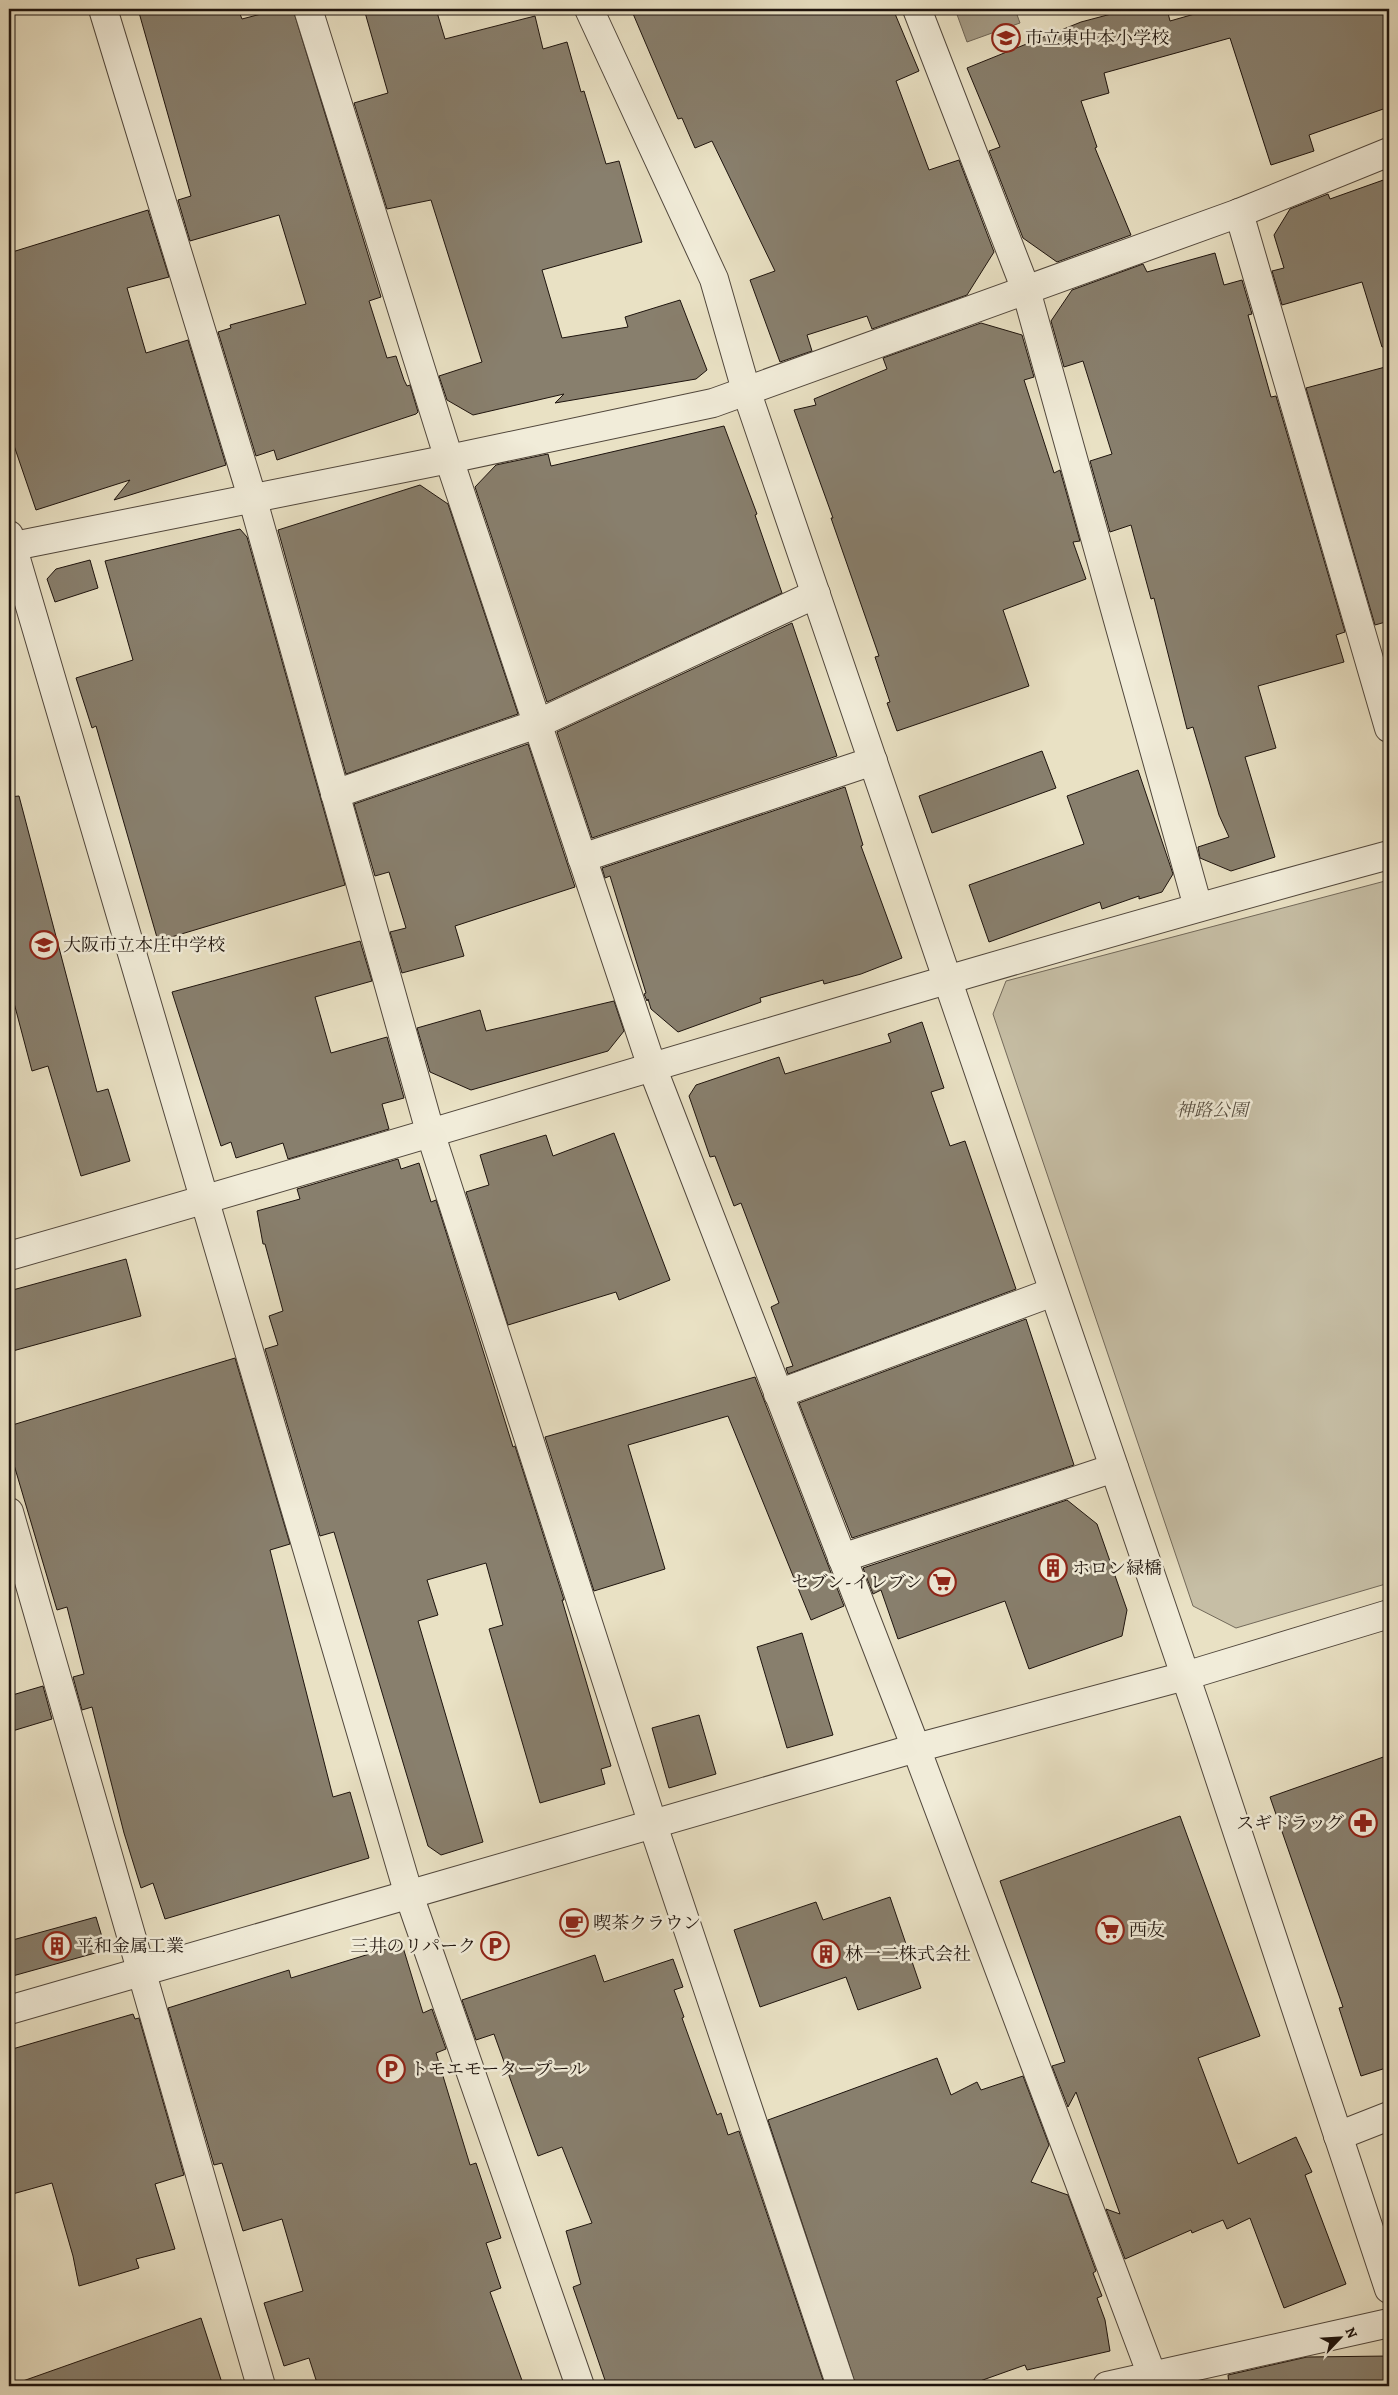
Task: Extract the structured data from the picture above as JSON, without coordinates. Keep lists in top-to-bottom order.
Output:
{
  "parks": ["神路公園"],
  "places": {
    "school or university": ["市立東中本小学校", "大阪市立本庄中学校"],
    "building": ["ホロン緑橋", "平和金属工業", "林一二株式会社"],
    "supermarket": ["セブン-イレブン", "西友"],
    "pharmacy": ["スギドラッグ"],
    "cafe": ["喫茶クラウン"],
    "parking": ["三井のリパーク", "トモエモータープール"]
  },
  "north": "top right"
}
